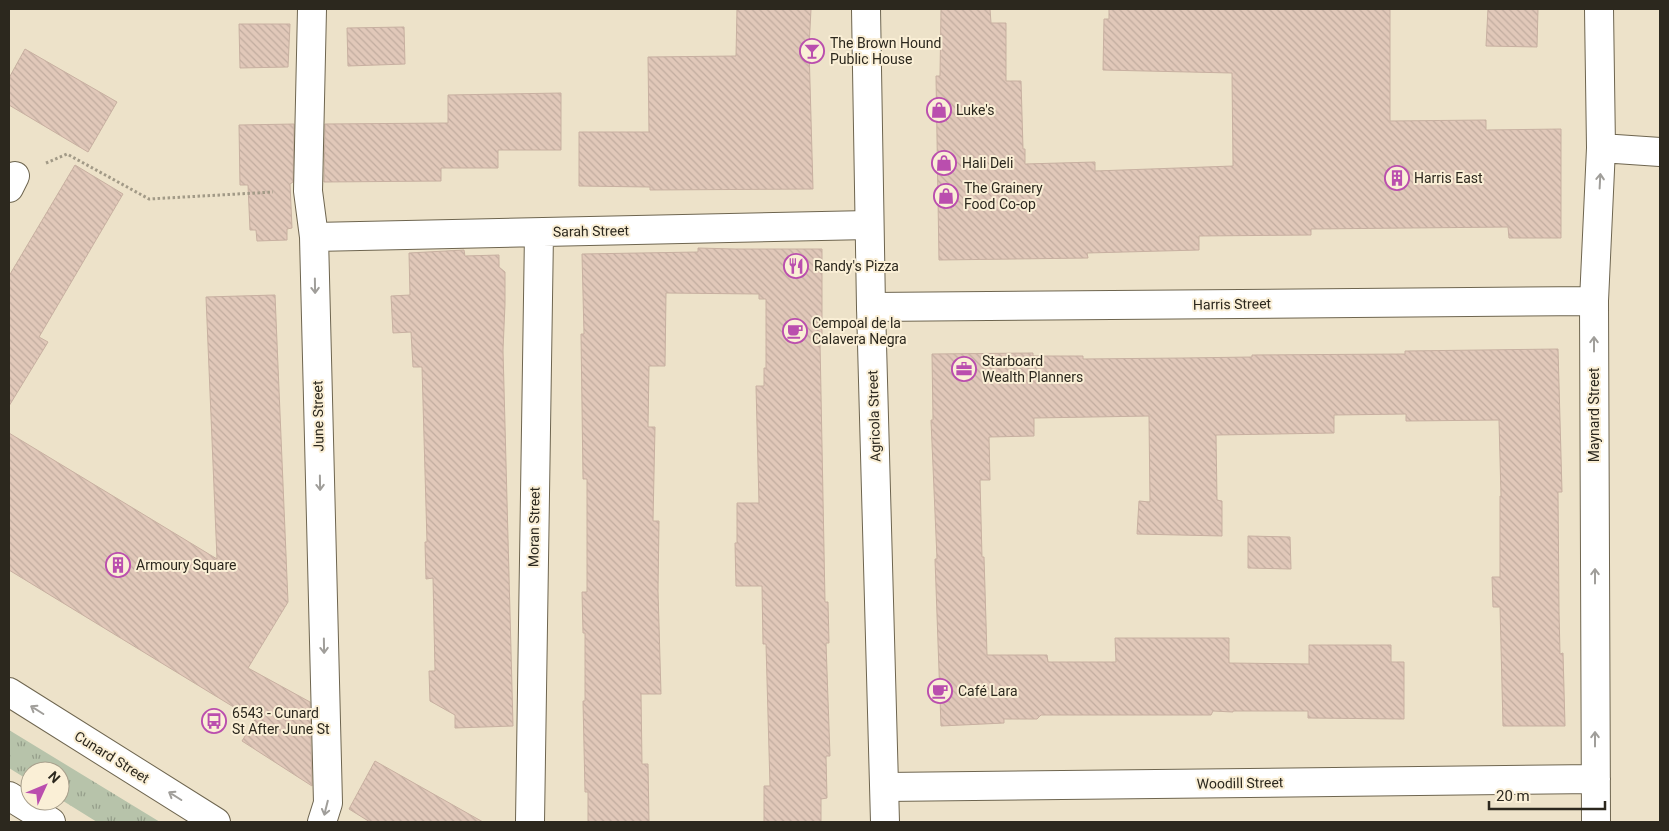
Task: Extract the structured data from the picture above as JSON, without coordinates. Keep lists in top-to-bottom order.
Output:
{
  "streets": {
    "street": [
      "Sarah Street",
      "Harris Street",
      "Maynard Street",
      "June Street",
      "Agricola Street",
      "Moran Street",
      "Cunard Street",
      "Woodill Street"
    ]
  },
  "crossings": [
    ["Sarah Street", "June Street"],
    ["Sarah Street", "Agricola Street"],
    ["Sarah Street", "Moran Street"],
    ["Harris Street", "Maynard Street"],
    ["Harris Street", "Agricola Street"],
    ["Maynard Street", "Woodill Street"],
    ["Agricola Street", "Woodill Street"]
  ],
  "one_way": ["Maynard Street", "June Street", "Cunard Street"],
  "places": {
    "bar": ["The Brown Hound Public House"],
    "shop": ["Luke's", "Hali Deli", "The Grainery Food Co-op"],
    "building": ["Harris East", "Armoury Square"],
    "restaurant": ["Randy's Pizza"],
    "cafe": ["Cempoal de la Calavera Negra", "Café Lara"],
    "office": ["Starboard Wealth Planners"],
    "bus stop": ["6543 - Cunard St After June St"]
  },
  "scale_bar": "20 m",
  "north": "top right"
}
